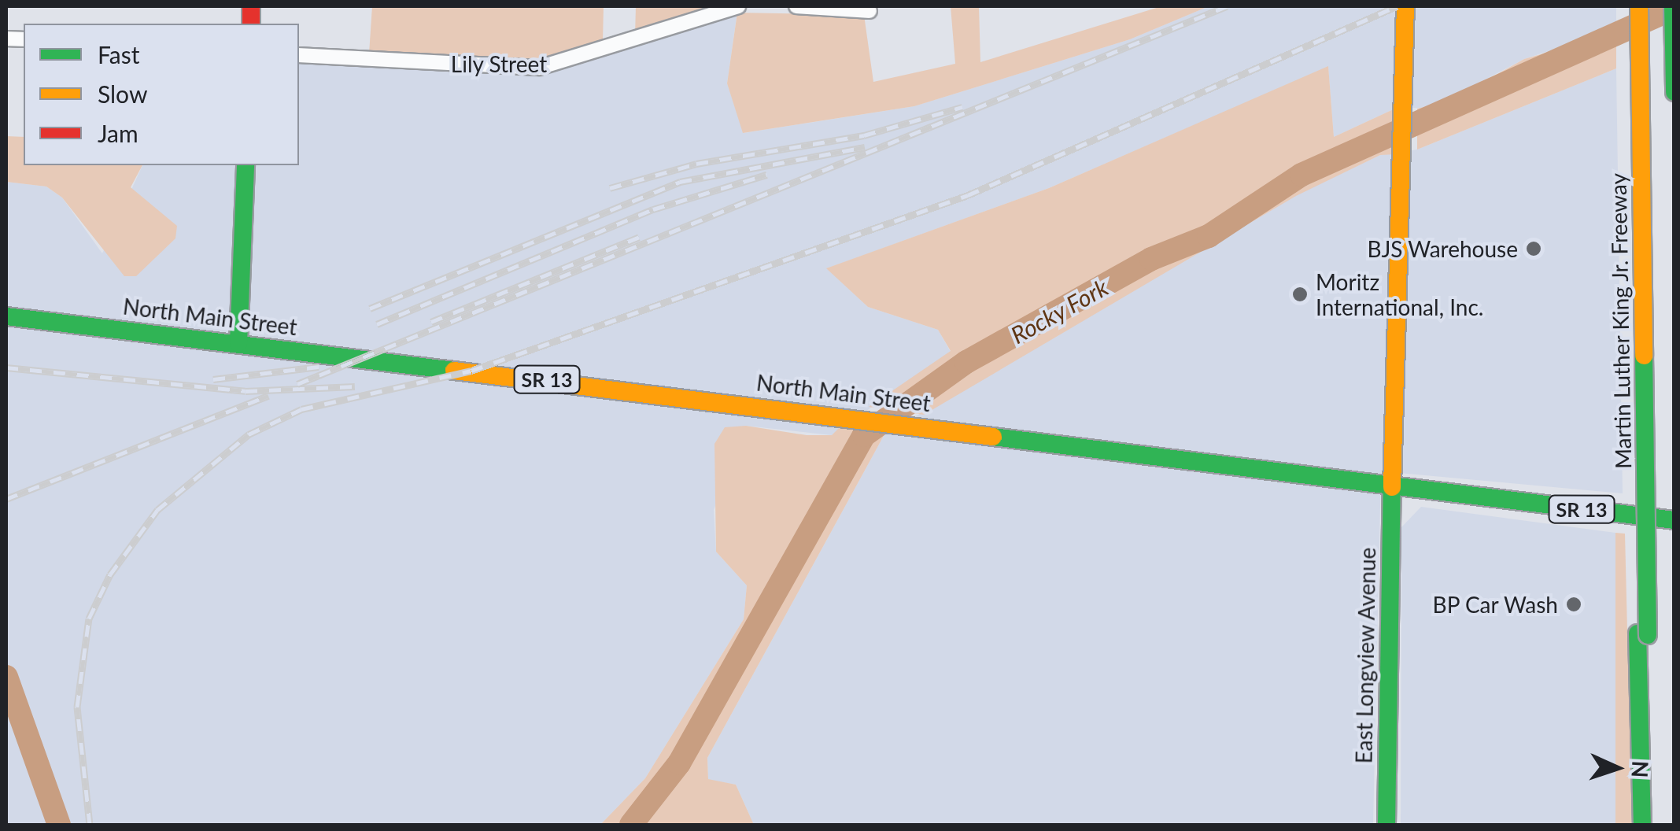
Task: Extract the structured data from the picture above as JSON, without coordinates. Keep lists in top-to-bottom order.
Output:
{
  "streets": {
    "main road": [
      "North Main Street",
      "Martin Luther King Jr. Freeway",
      "SR 13",
      "East Longview Avenue"
    ],
    "street": ["Lily Street"]
  },
  "crossings": [
    ["North Main Street", "East Longview Avenue"]
  ],
  "water": ["Rocky Fork"],
  "places": ["BJS Warehouse", "Moritz International, Inc.", "BP Car Wash"],
  "legend": ["Fast", "Slow", "Jam"],
  "north": "right"
}
